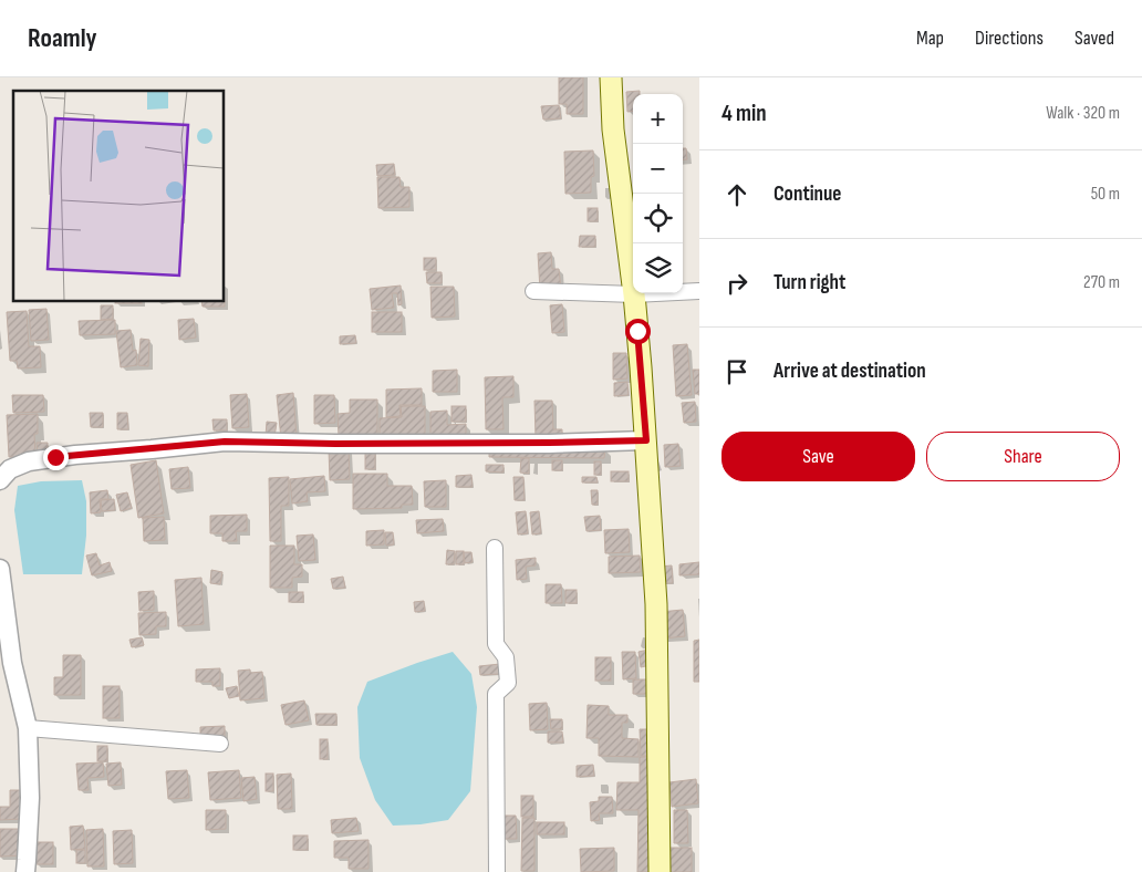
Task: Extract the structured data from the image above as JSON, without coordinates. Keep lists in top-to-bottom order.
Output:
{
  "page": {
    "header": "Roamly",
    "nav": ["Map", "Directions", "Saved"],
    "heading": ["4 min", "Walk · 320 m"],
    "map_buttons": ["+", "−"],
    "list": [
      ["Continue", "50 m"],
      ["Turn right", "270 m"],
      "Arrive at destination"
    ],
    "buttons": ["Save", "Share"]
  }
}
